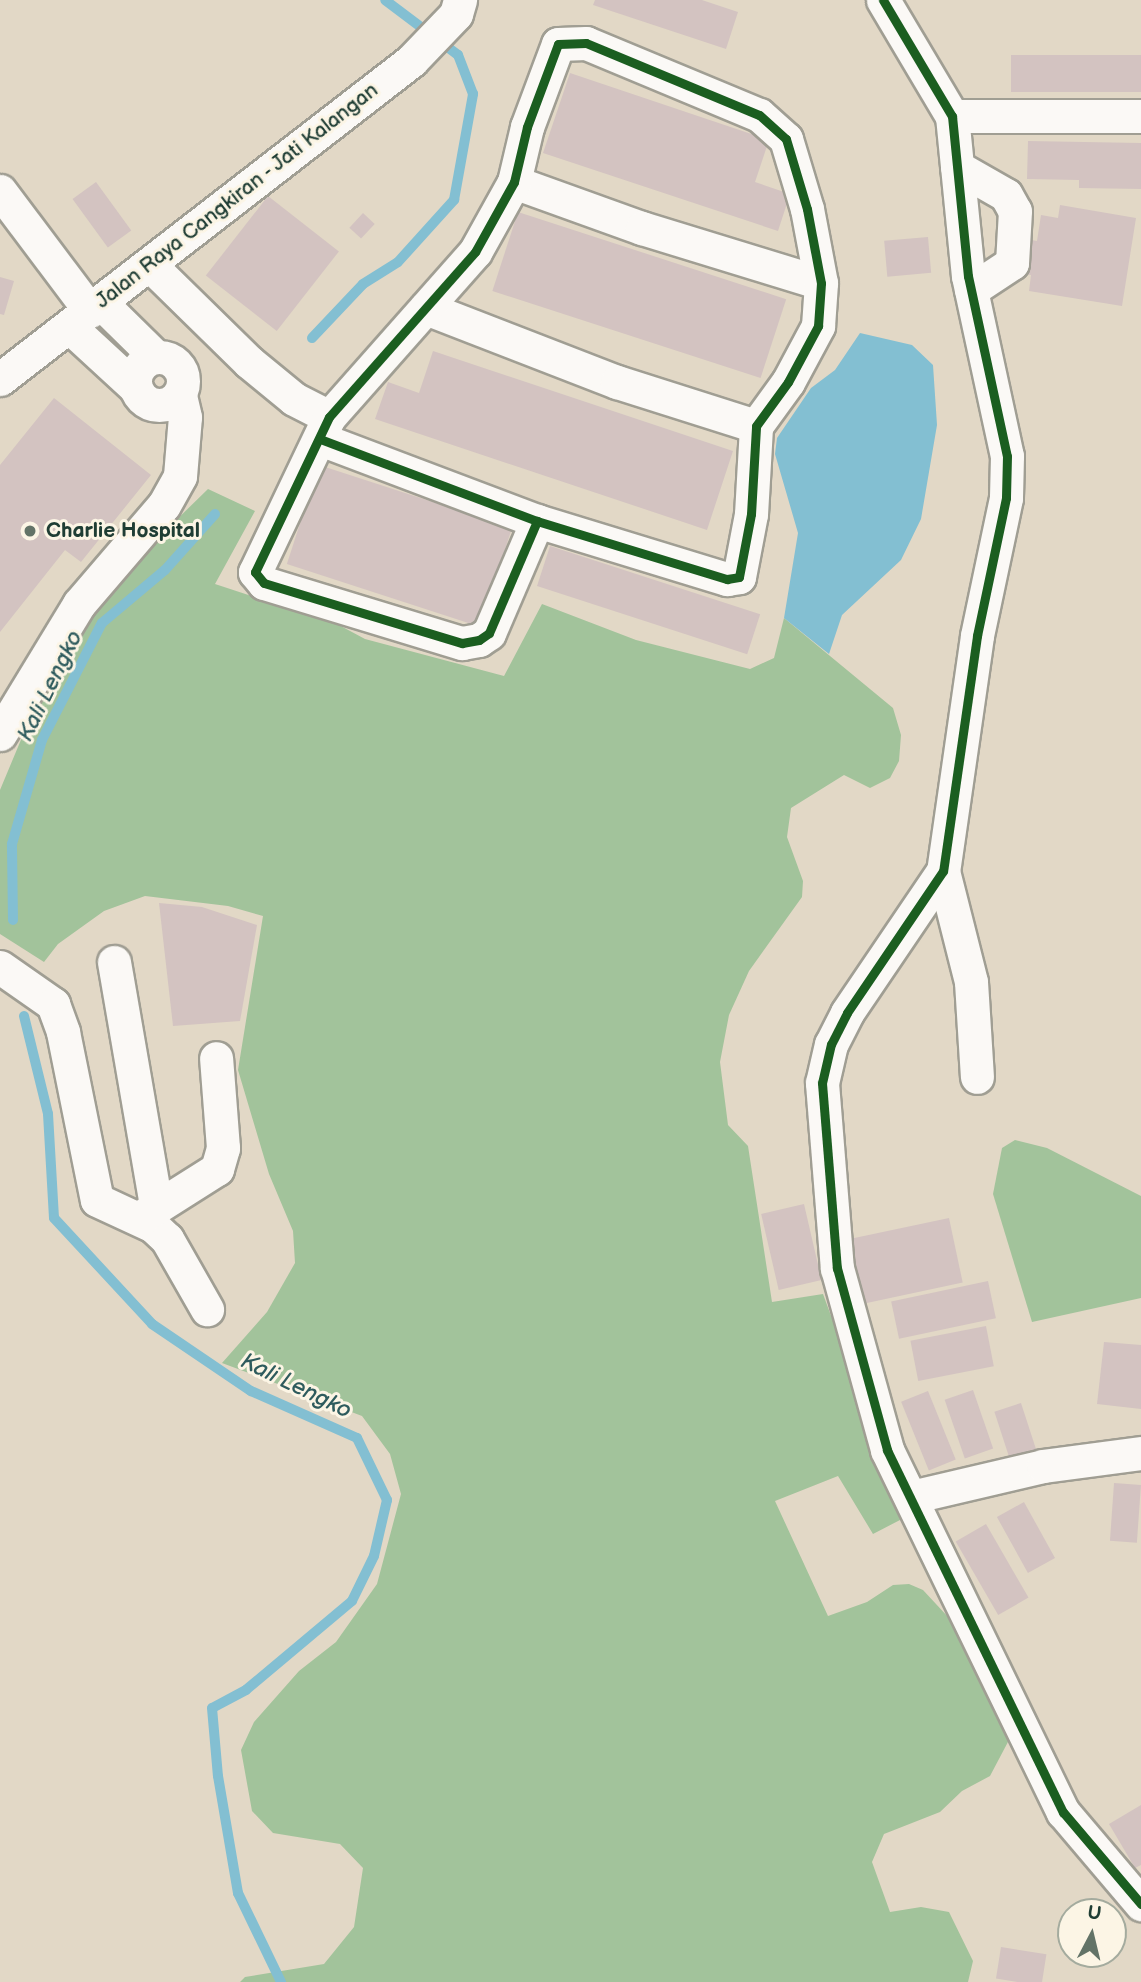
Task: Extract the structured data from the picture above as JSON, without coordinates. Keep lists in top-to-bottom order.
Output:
{
  "streets": {
    "street": ["Jalan Raya Cangkiran - Jati Kalangan"]
  },
  "water": ["Kali Lengko"],
  "places": ["Charlie Hospital"],
  "north": "top"
}
